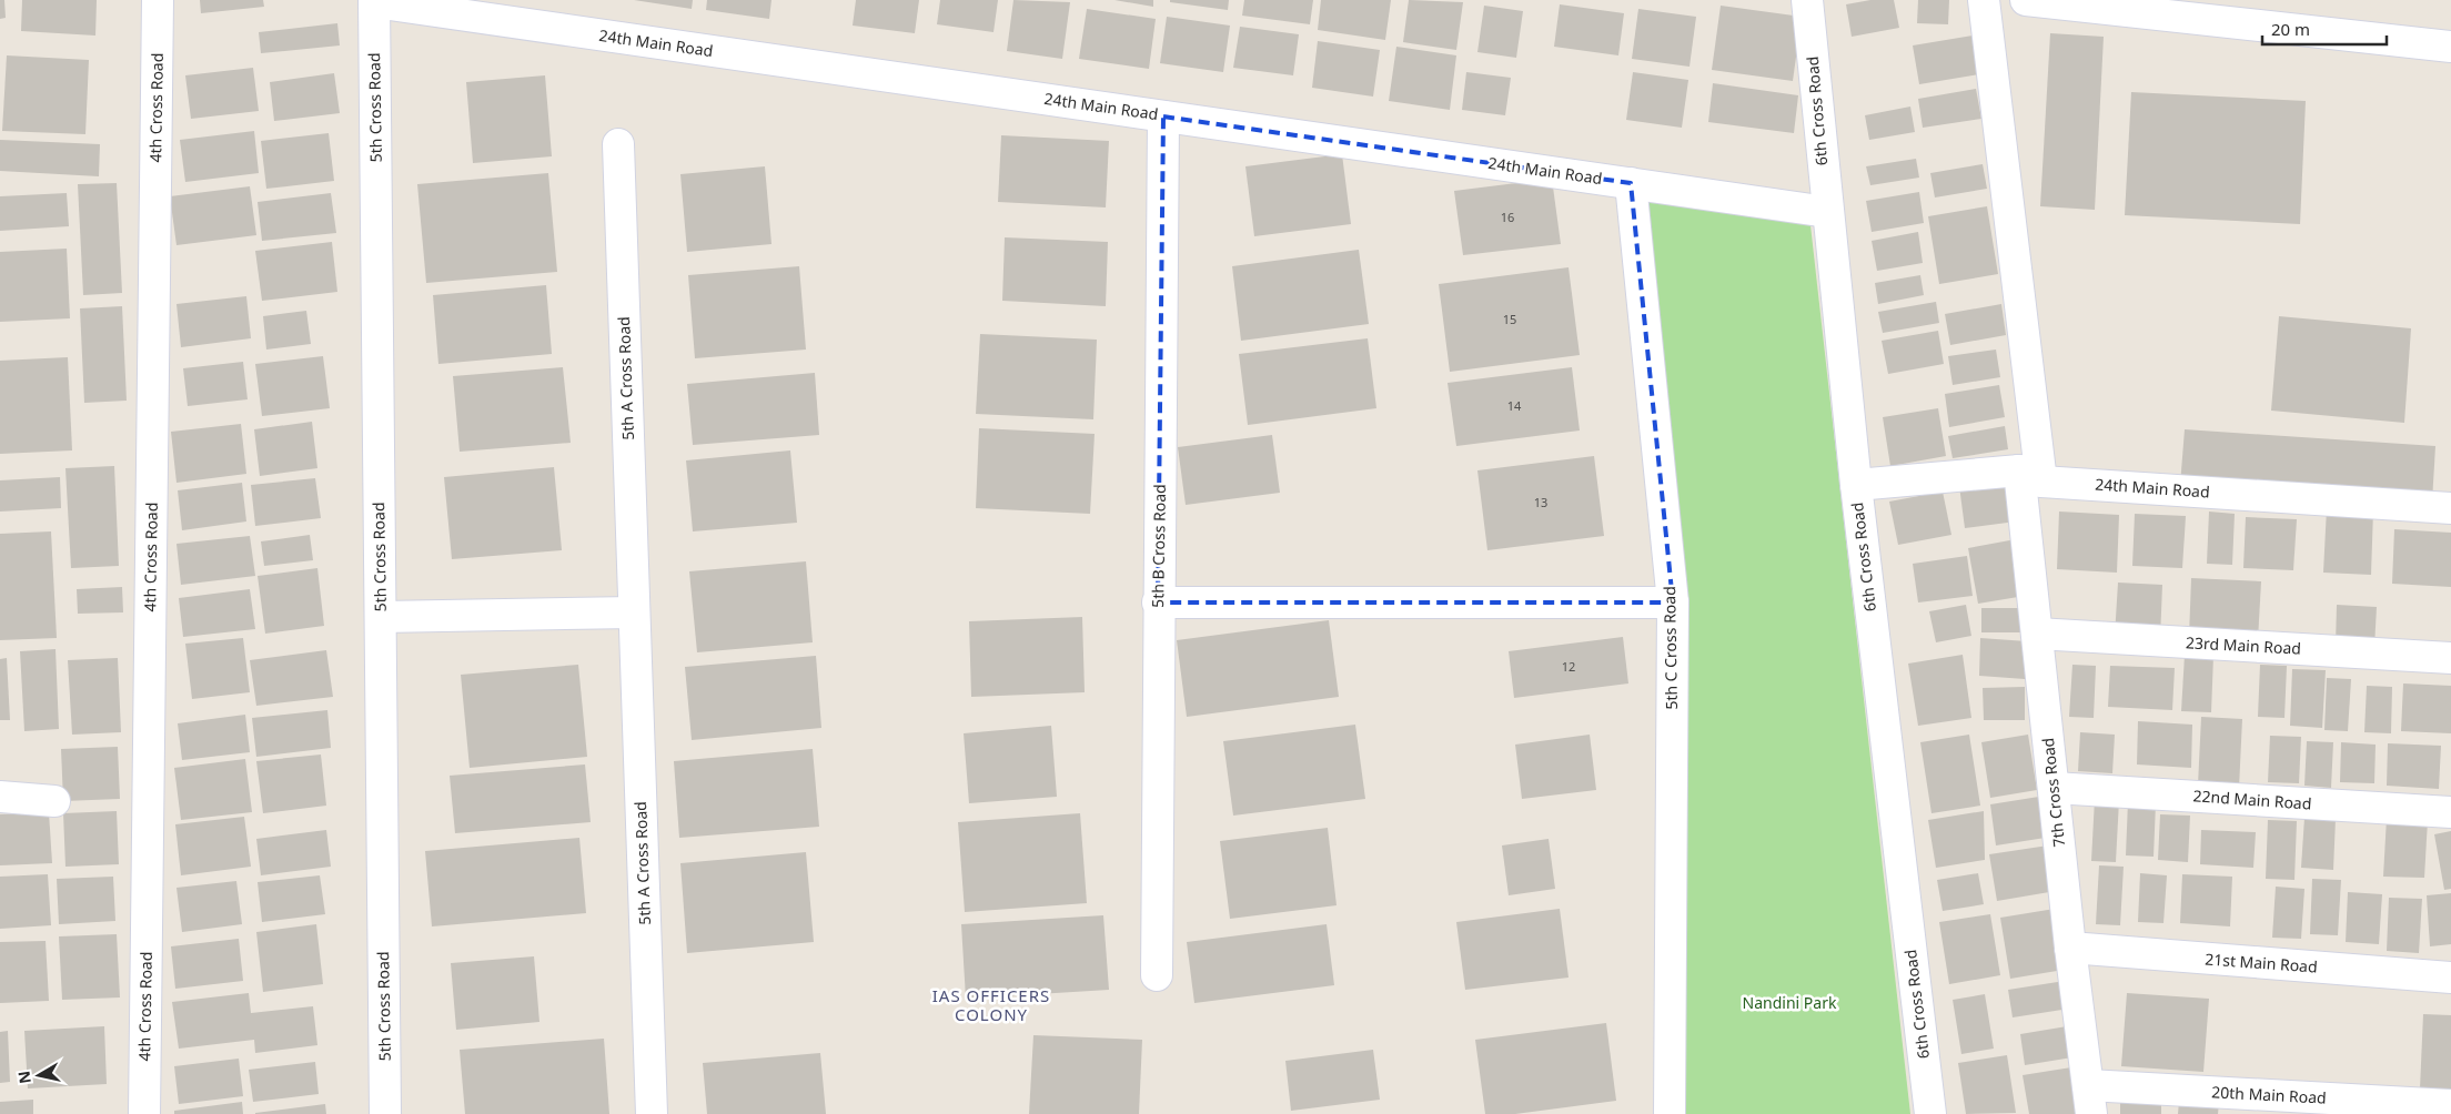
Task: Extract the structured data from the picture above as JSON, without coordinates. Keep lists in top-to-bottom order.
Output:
{
  "streets": {
    "street": [
      "24th Main Road",
      "4th Cross Road",
      "5th Cross Road",
      "6th Cross Road",
      "5th A Cross Road",
      "5th B Cross Road",
      "23rd Main Road",
      "5th C Cross Road",
      "7th Cross Road",
      "22nd Main Road",
      "21st Main Road",
      "20th Main Road"
    ]
  },
  "crossings": [
    ["24th Main Road", "5th Cross Road"],
    ["24th Main Road", "6th Cross Road"],
    ["24th Main Road", "5th B Cross Road"],
    ["24th Main Road", "5th C Cross Road"],
    ["24th Main Road", "7th Cross Road"],
    ["23rd Main Road", "7th Cross Road"],
    ["7th Cross Road", "22nd Main Road"],
    ["7th Cross Road", "21st Main Road"],
    ["7th Cross Road", "20th Main Road"]
  ],
  "districts": ["IAS OFFICERS COLONY"],
  "parks": ["Nandini Park"],
  "house_numbers": [
    "16",
    "15",
    "14",
    "13",
    "12"
  ],
  "scale_bar": "20 m",
  "north": "left"
}
